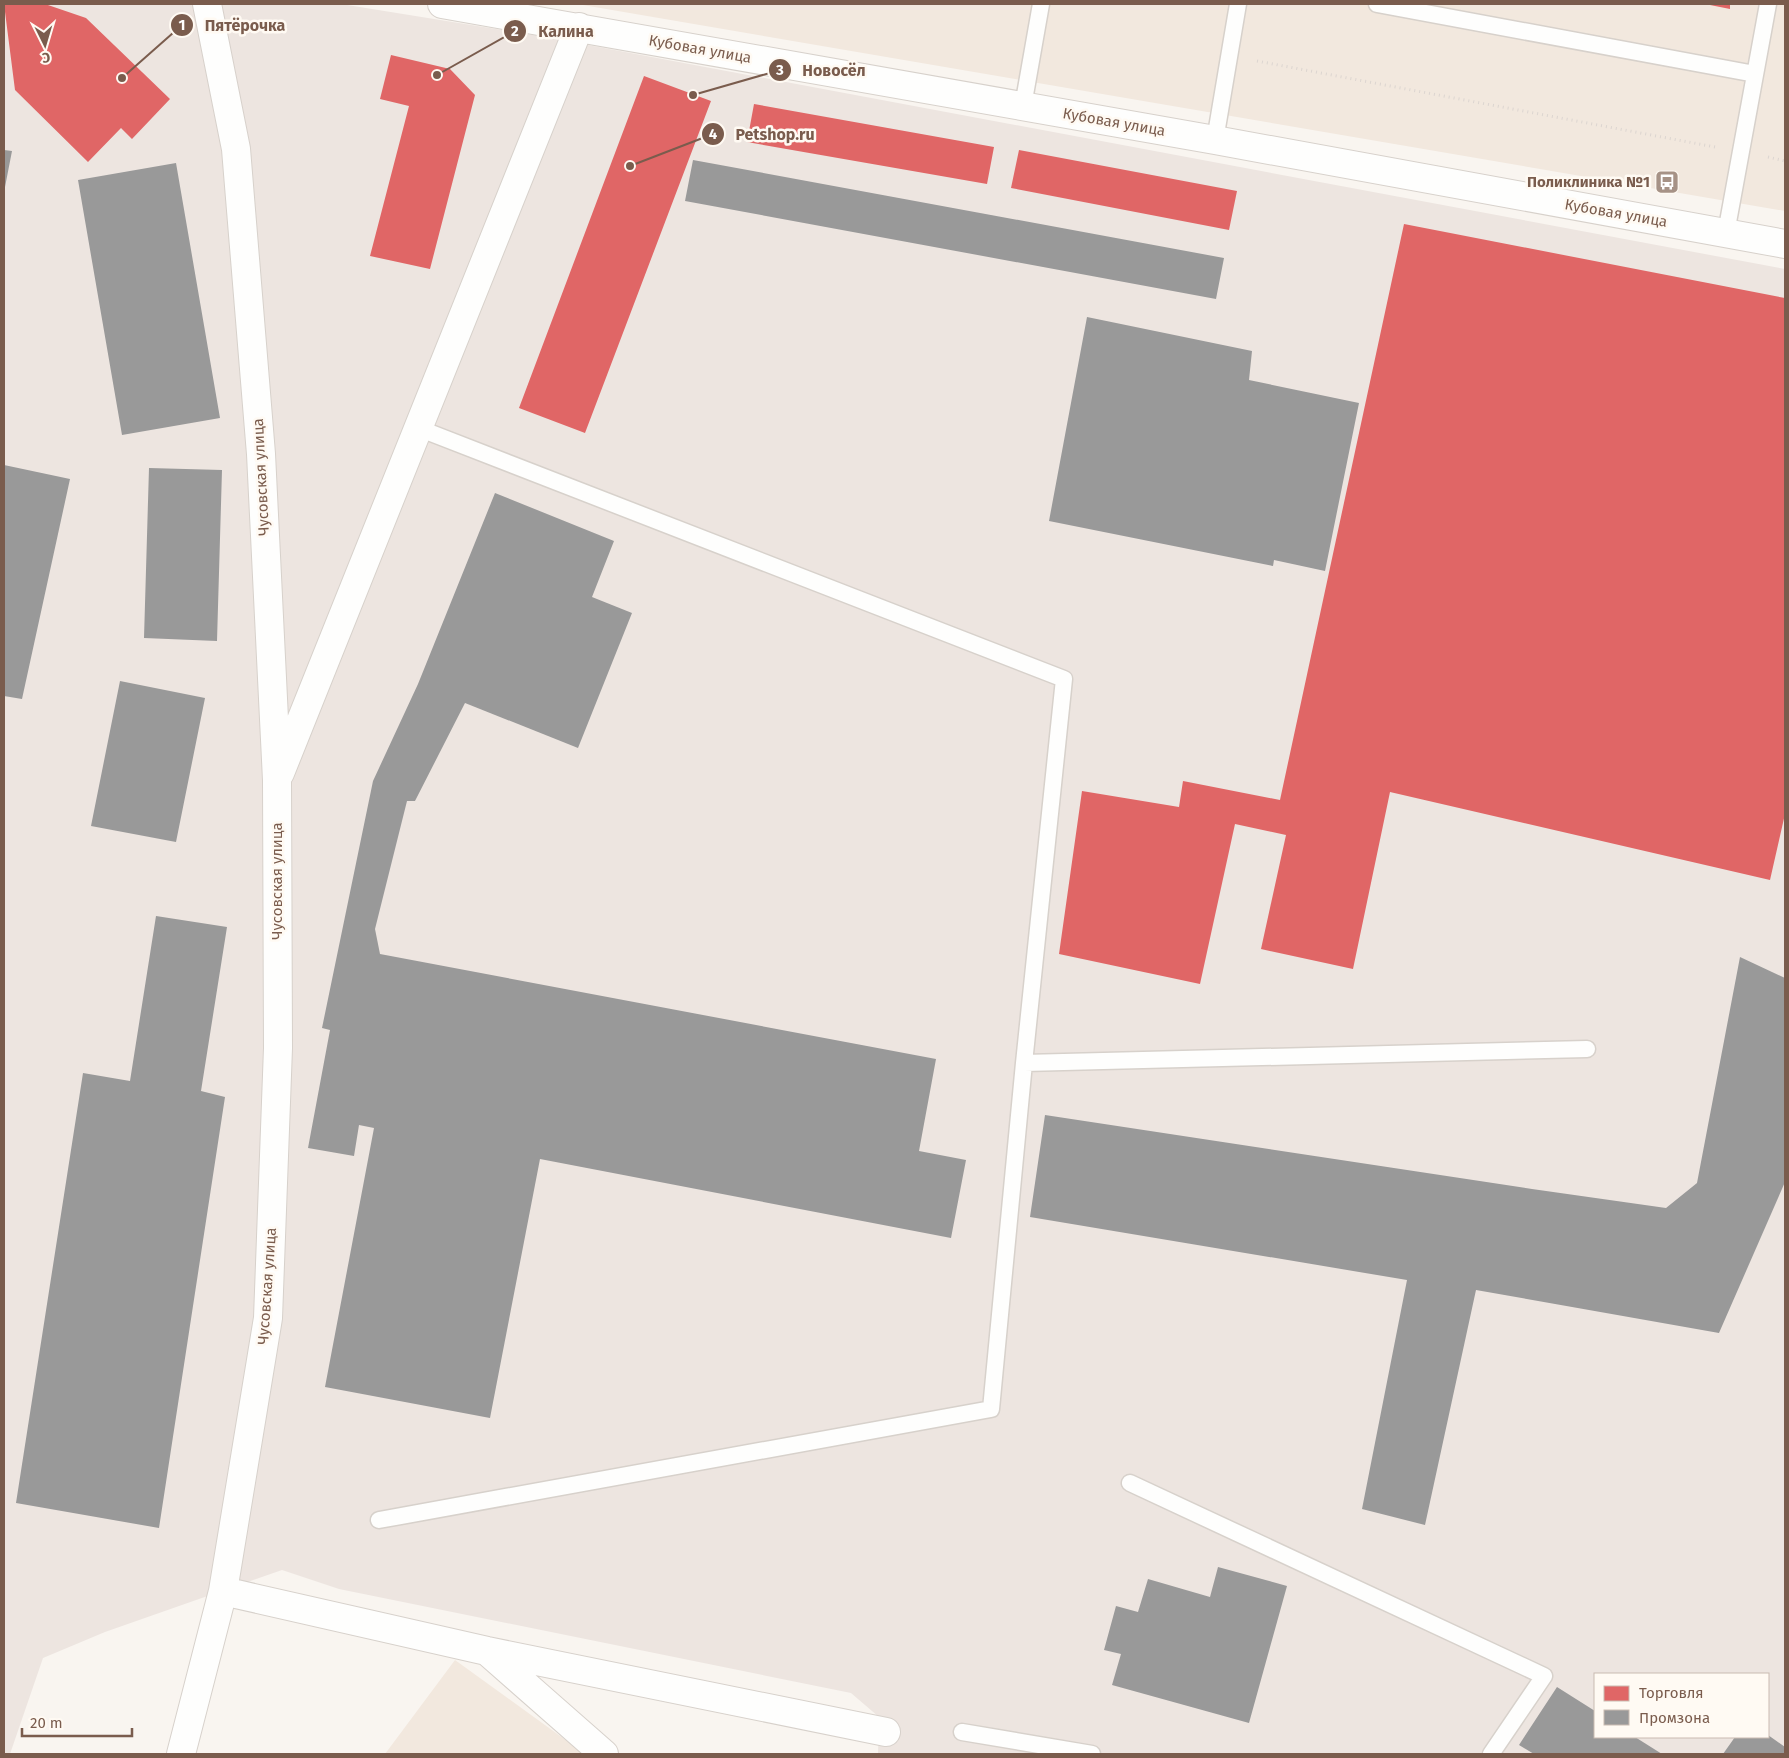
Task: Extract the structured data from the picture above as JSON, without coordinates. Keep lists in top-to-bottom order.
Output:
{
  "streets": {
    "street": ["Кубовая улица", "Чусовская улица"]
  },
  "places": {
    "other": [
      "Калина",
      "Пятёрочка",
      "Новосёл",
      "Petshop.ru"
    ],
    "bus stop": ["Поликлиника №1"]
  },
  "legend": ["Торговля", "Промзона"],
  "scale_bar": "20 m",
  "north": "bottom"
}
